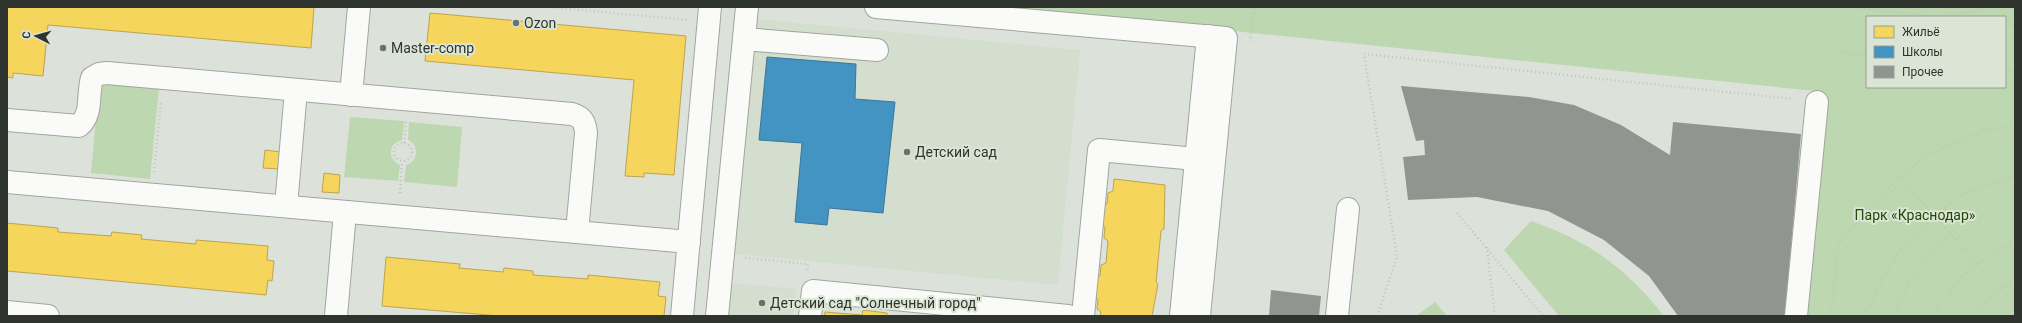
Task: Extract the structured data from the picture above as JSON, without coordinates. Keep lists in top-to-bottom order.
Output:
{
  "parks": ["Парк «Краснодар»"],
  "places": [
    "Ozon",
    "Master-comp",
    "Детский сад",
    "Детский сад \"Солнечный город\""
  ],
  "legend": ["Жильё", "Школы", "Прочее"],
  "north": "left"
}
